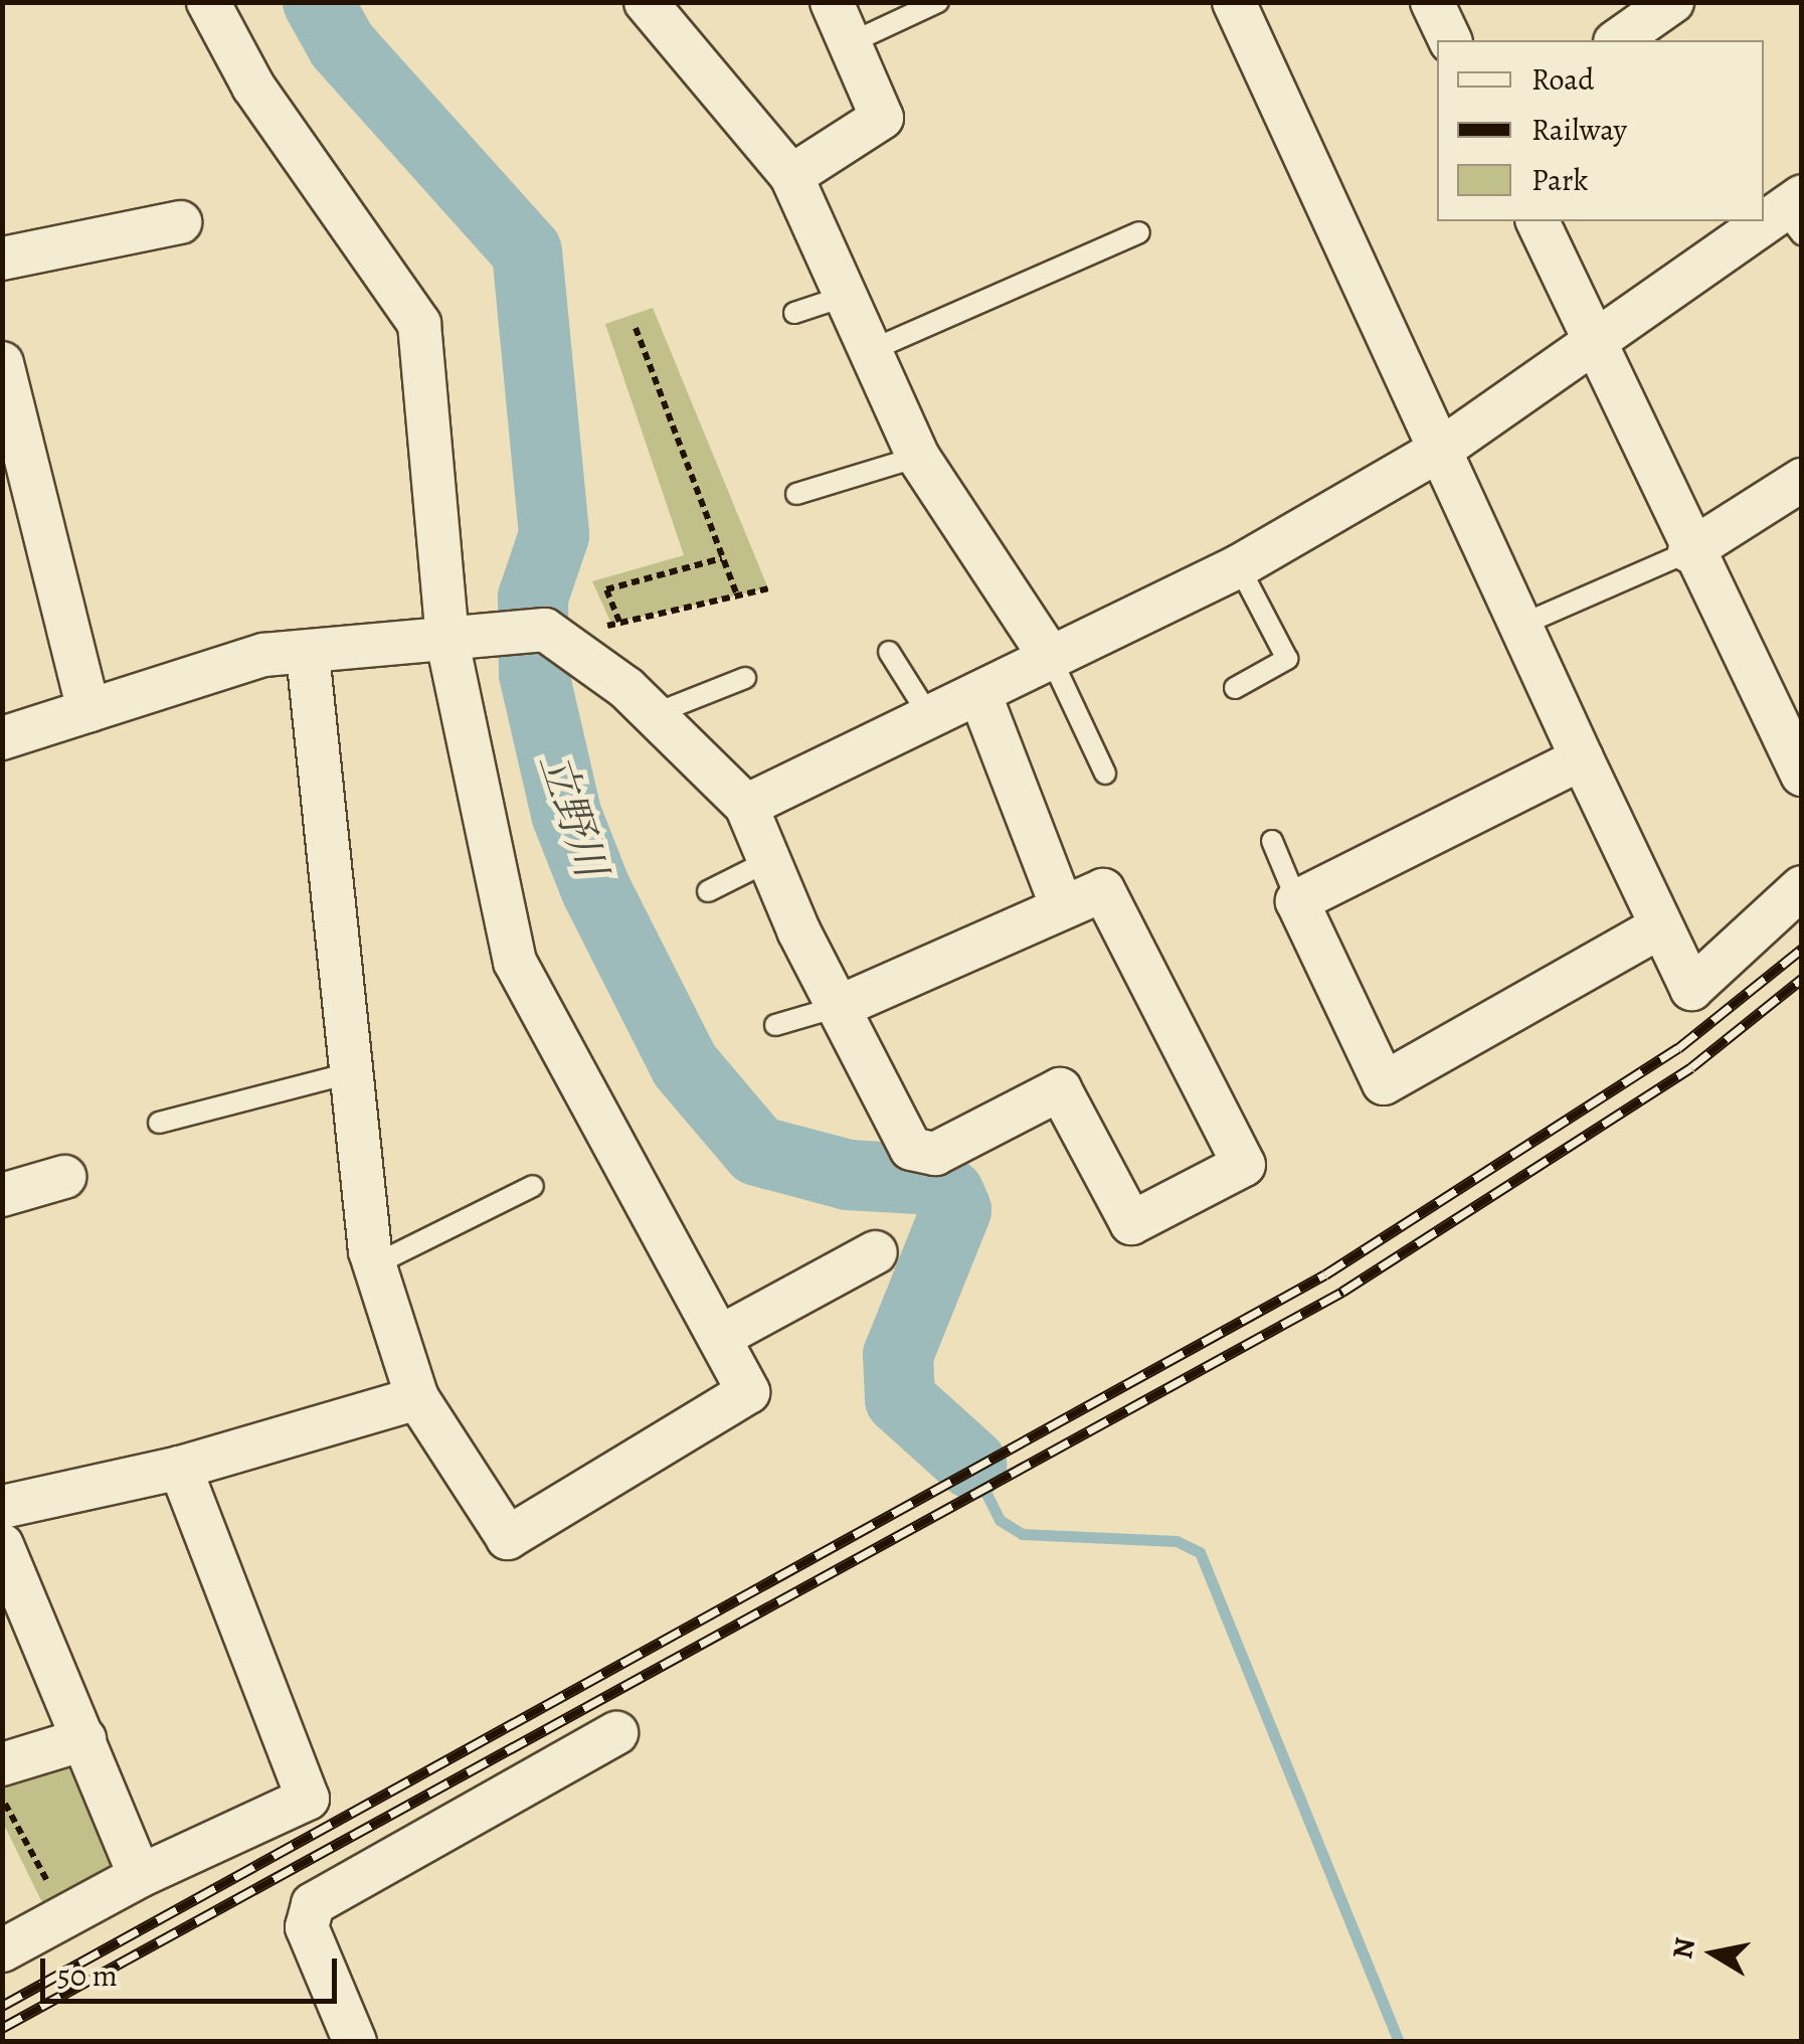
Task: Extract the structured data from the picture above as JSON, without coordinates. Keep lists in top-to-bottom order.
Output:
{
  "water": ["立野川"],
  "legend": ["Road", "Railway", "Park"],
  "scale_bar": "50 m",
  "north": "left"
}
